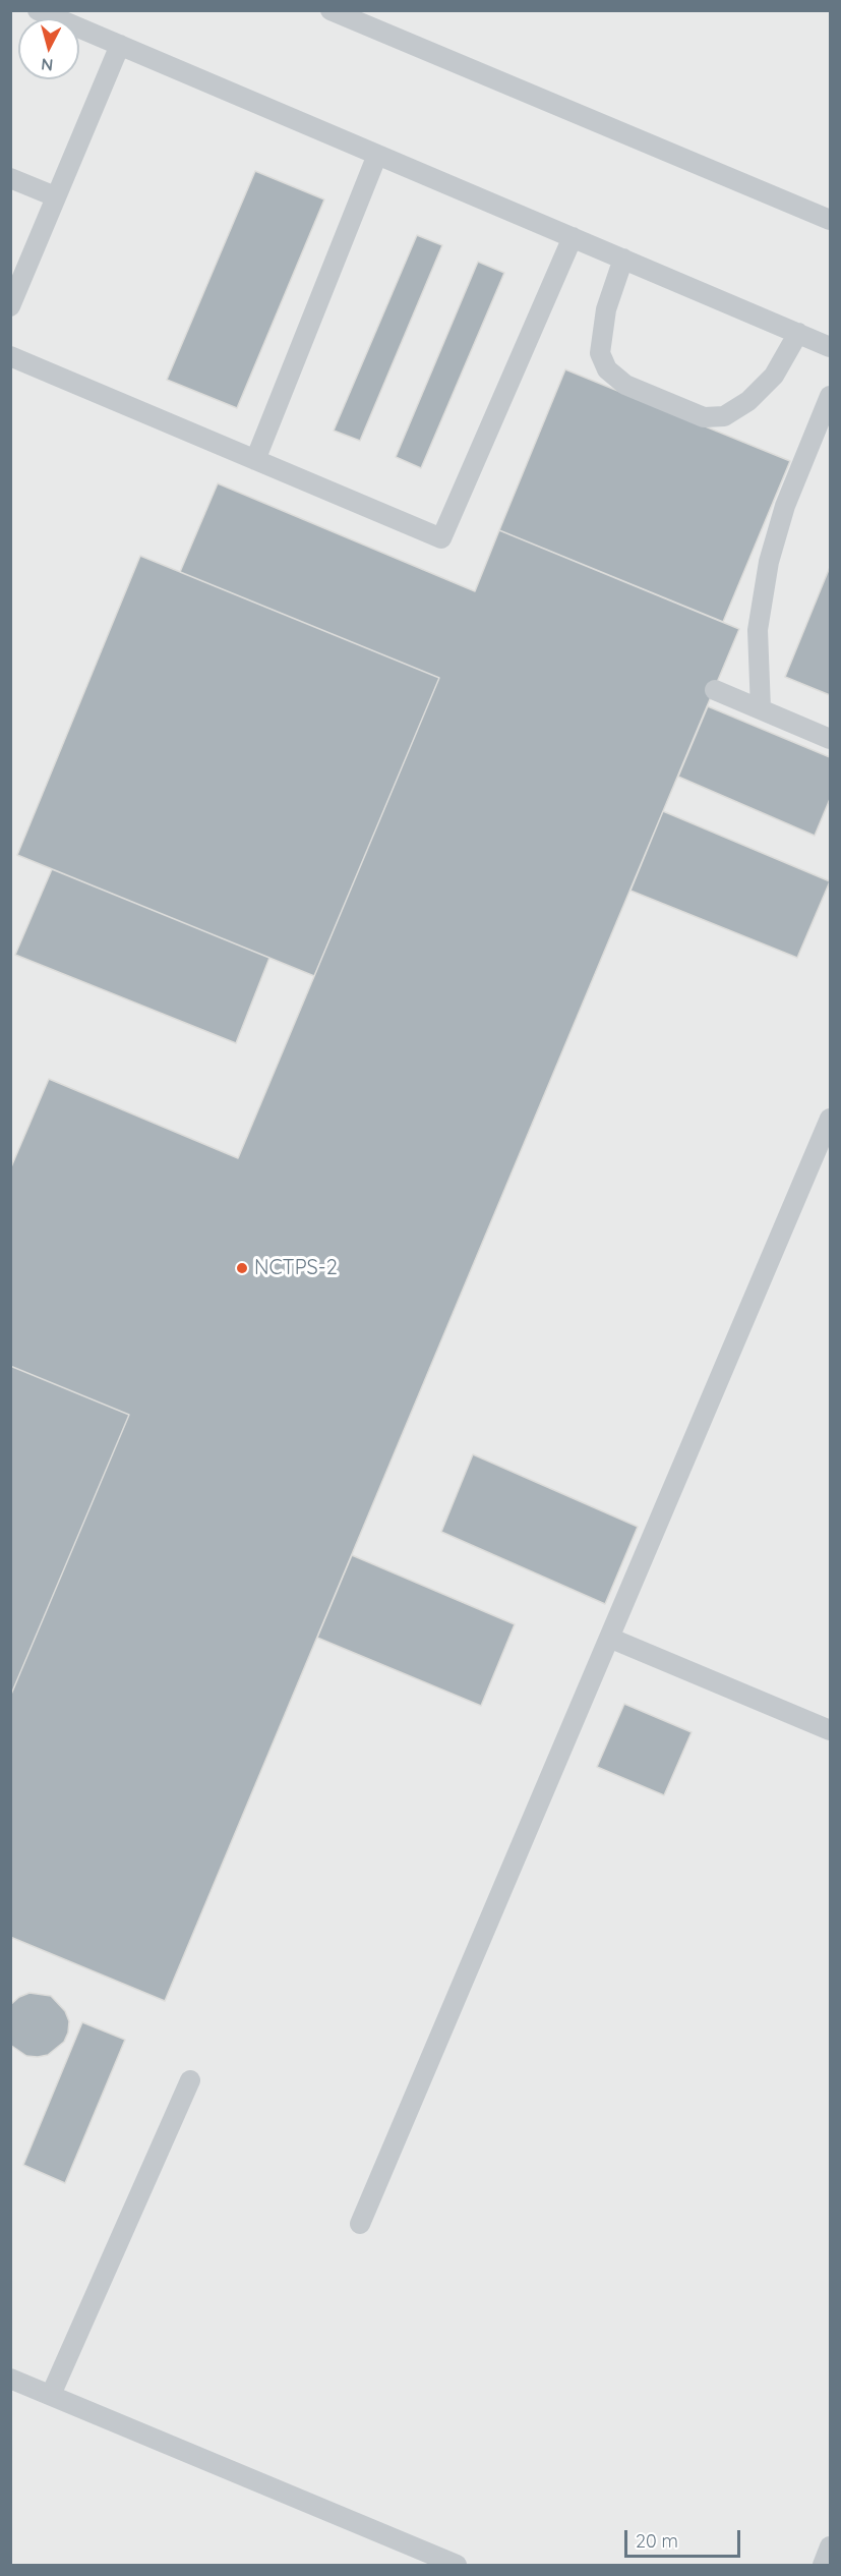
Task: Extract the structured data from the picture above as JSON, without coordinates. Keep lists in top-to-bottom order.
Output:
{
  "places": ["NCTPS-2"],
  "scale_bar": "20 m",
  "north": "bottom"
}
